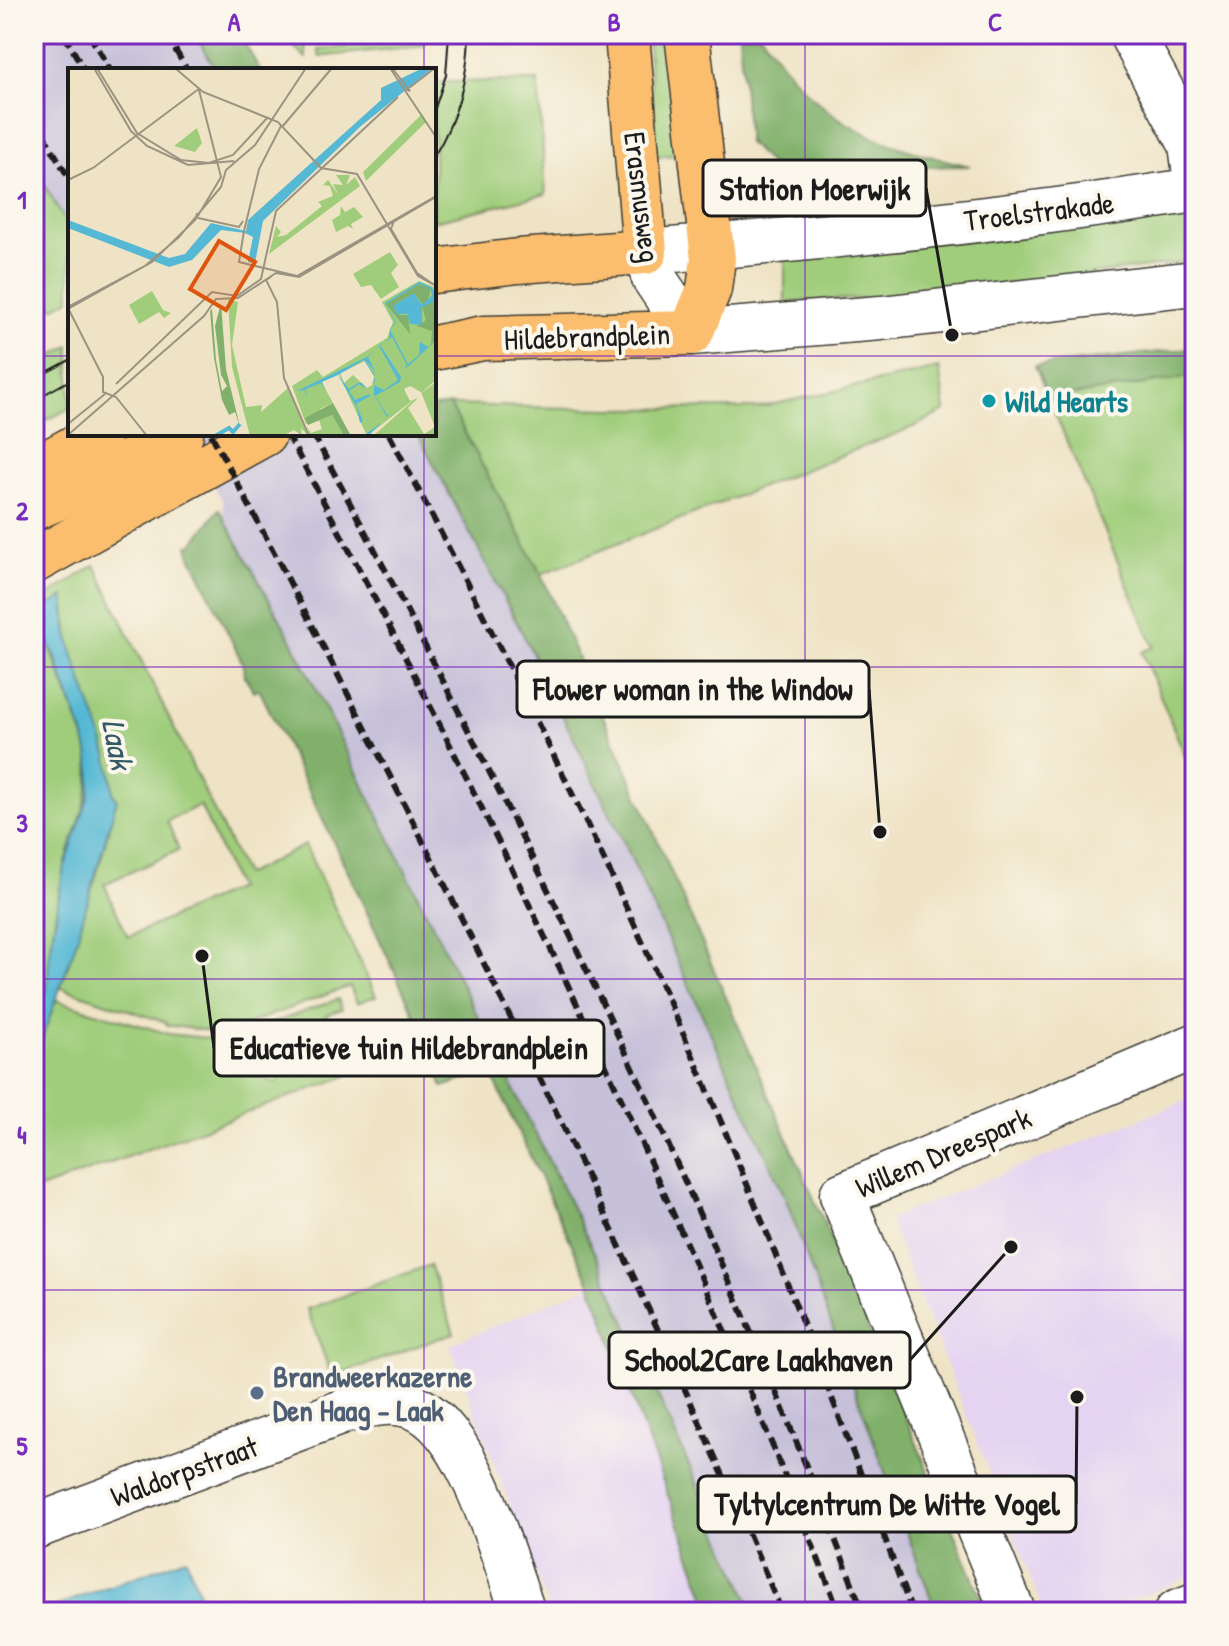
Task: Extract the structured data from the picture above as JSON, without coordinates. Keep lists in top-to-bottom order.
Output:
{
  "streets": {
    "main road": ["Erasmusweg", "Hildebrandplein"],
    "street": ["Troelstrakade", "Willem Dreespark", "Waldorpstraat"]
  },
  "crossings": [
    ["Erasmusweg", "Troelstrakade"],
    ["Erasmusweg", "Hildebrandplein"]
  ],
  "water": ["Laak"],
  "places": [
    "Station Moerwijk",
    "Wild Hearts",
    "Flower woman in the Window",
    "Educatieve tuin Hildebrandplein",
    "School2Care Laakhaven",
    "Brandweerkazerne Den Haag - Laak",
    "Tyltylcentrum De Witte Vogel"
  ],
  "grid": {
    "columns": ["A", "B", "C"],
    "rows": [
      "1",
      "2",
      "3",
      "4",
      "5"
    ]
  }
}
